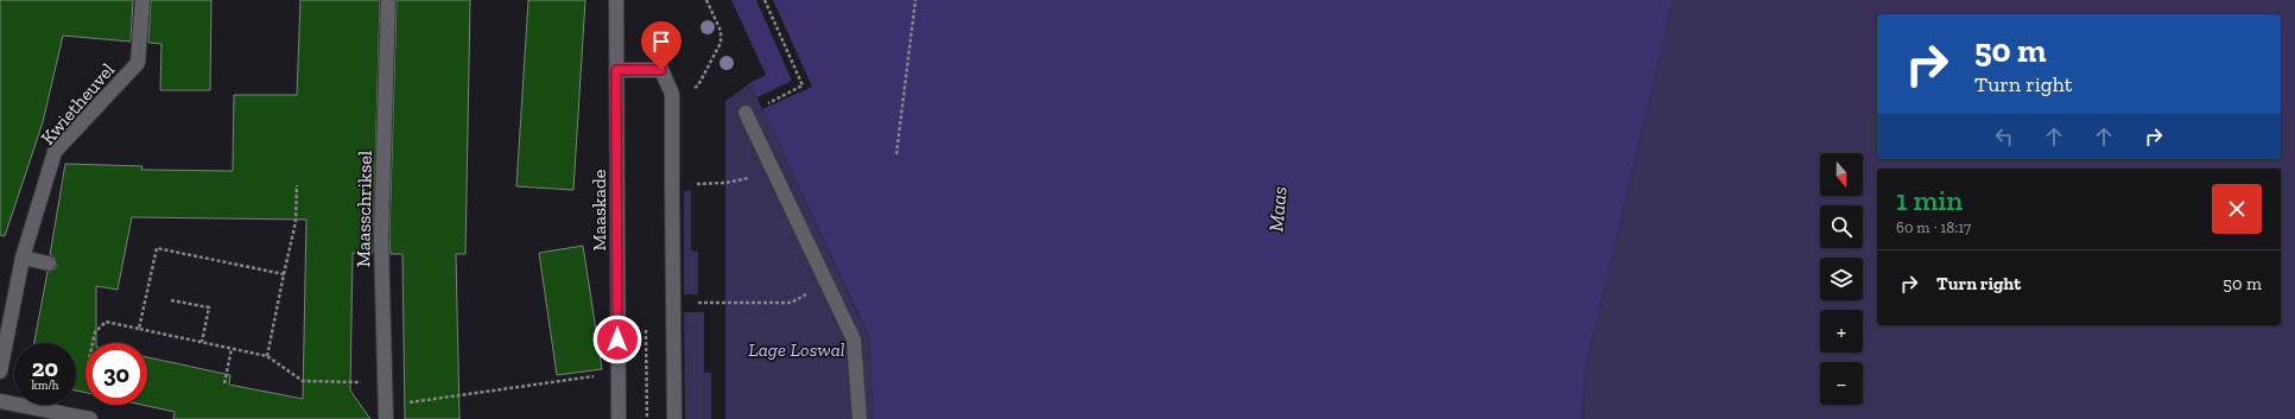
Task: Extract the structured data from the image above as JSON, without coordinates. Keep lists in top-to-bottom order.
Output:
{
  "streets": {
    "street": ["Kwietheuvel", "Maasschriksel", "Maaskade"]
  },
  "water": ["Maas"],
  "parks": ["Lage Loswal"],
  "north": "bottom",
  "page": {
    "turn": ["50 m", "Turn right"],
    "map_buttons": ["+", "−"],
    "heading": ["1 min", "60 m · 18:17"],
    "list": [
      {
        "name": "Turn right",
        "value": "50 m"
      }
    ],
    "speed": "20 km/h",
    "limit": "30"
  }
}
